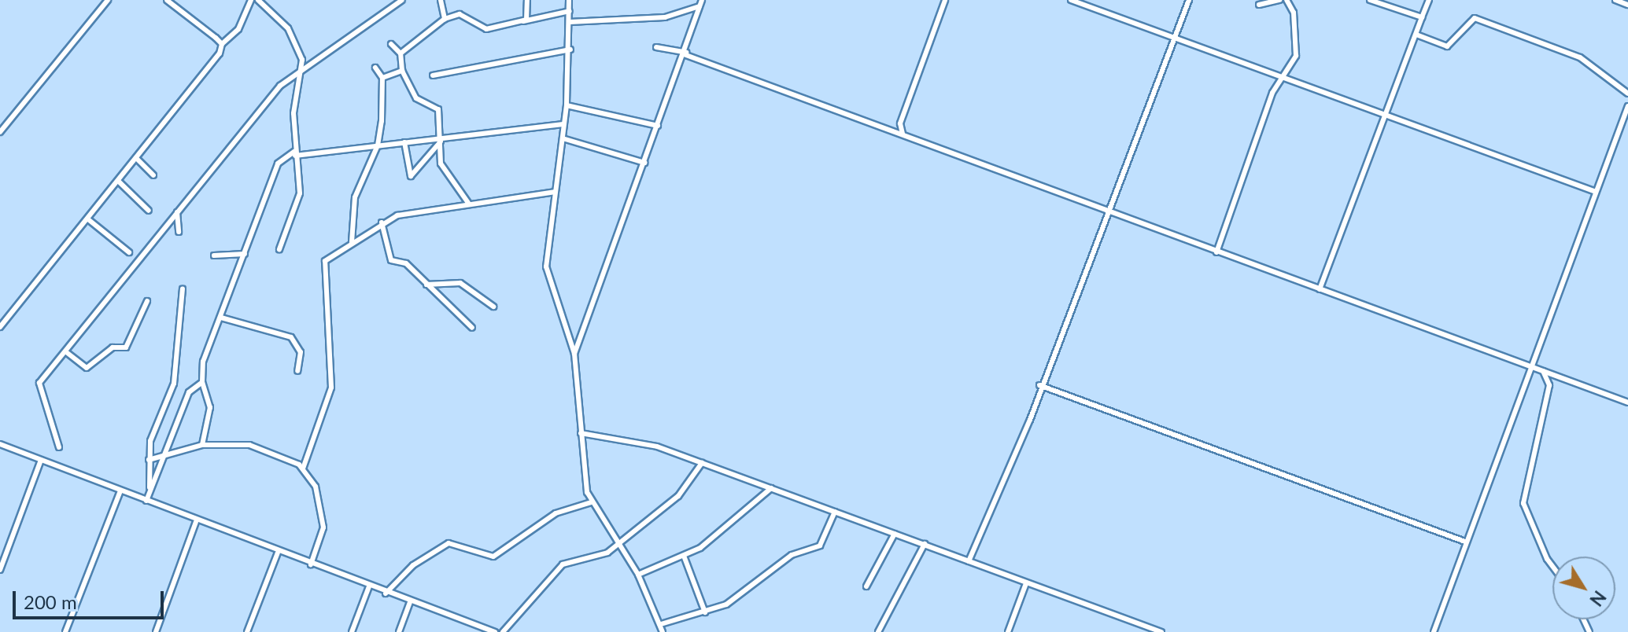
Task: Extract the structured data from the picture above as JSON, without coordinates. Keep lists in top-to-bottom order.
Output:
{
  "scale_bar": "200 m",
  "north": "bottom right"
}
